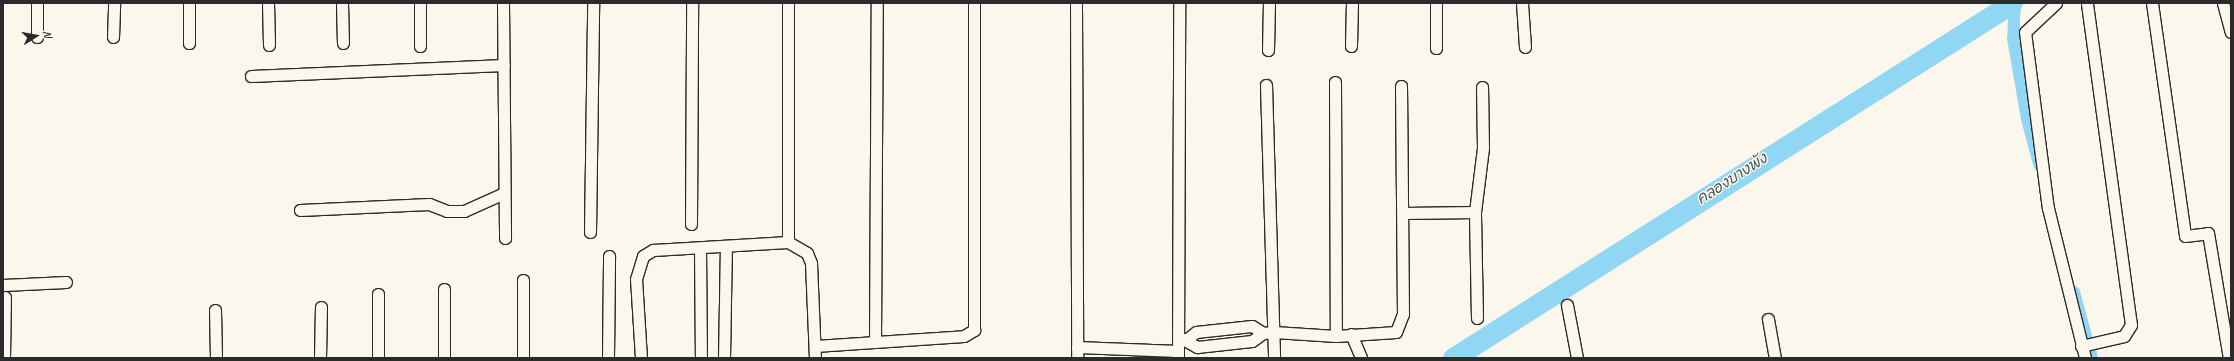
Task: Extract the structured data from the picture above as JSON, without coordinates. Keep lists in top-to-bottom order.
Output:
{
  "water": ["คลองบางพัง"],
  "north": "right"
}
